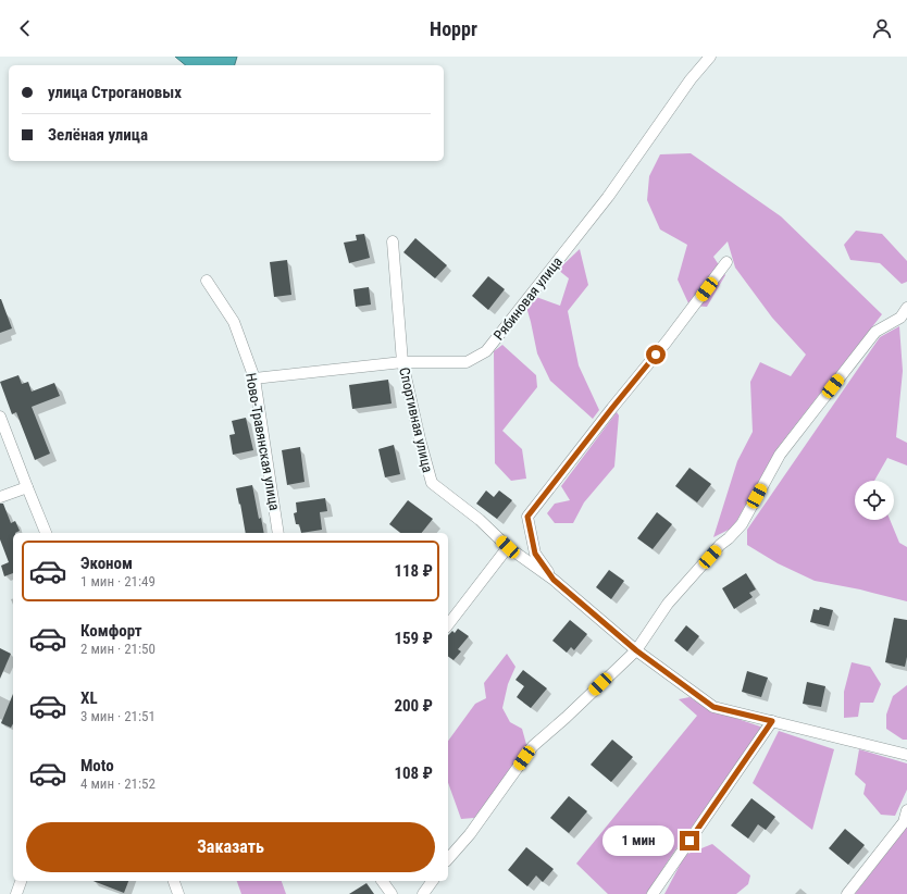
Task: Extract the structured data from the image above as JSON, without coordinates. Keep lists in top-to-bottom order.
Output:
{
  "streets": {
    "street": ["Рябиновая улица", "Спортивная улица", "Ново-Травянская улица"]
  },
  "crossings": [
    ["Рябиновая улица", "Спортивная улица"],
    ["Рябиновая улица", "Ново-Травянская улица"]
  ],
  "page": {
    "header": "Hoppr",
    "banner": ["улица Строгановых", "Зелёная улица"],
    "list": [
      {
        "name": "Эконом",
        "note": "1 мин · 21:49",
        "value": "118 ₽"
      },
      {
        "name": "Комфорт",
        "note": "2 мин · 21:50",
        "value": "159 ₽"
      },
      {
        "name": "XL",
        "note": "3 мин · 21:51",
        "value": "200 ₽"
      },
      {
        "name": "Moto",
        "note": "4 мин · 21:52",
        "value": "108 ₽"
      }
    ],
    "buttons": "Заказать",
    "bubble": "1 мин"
  }
}
